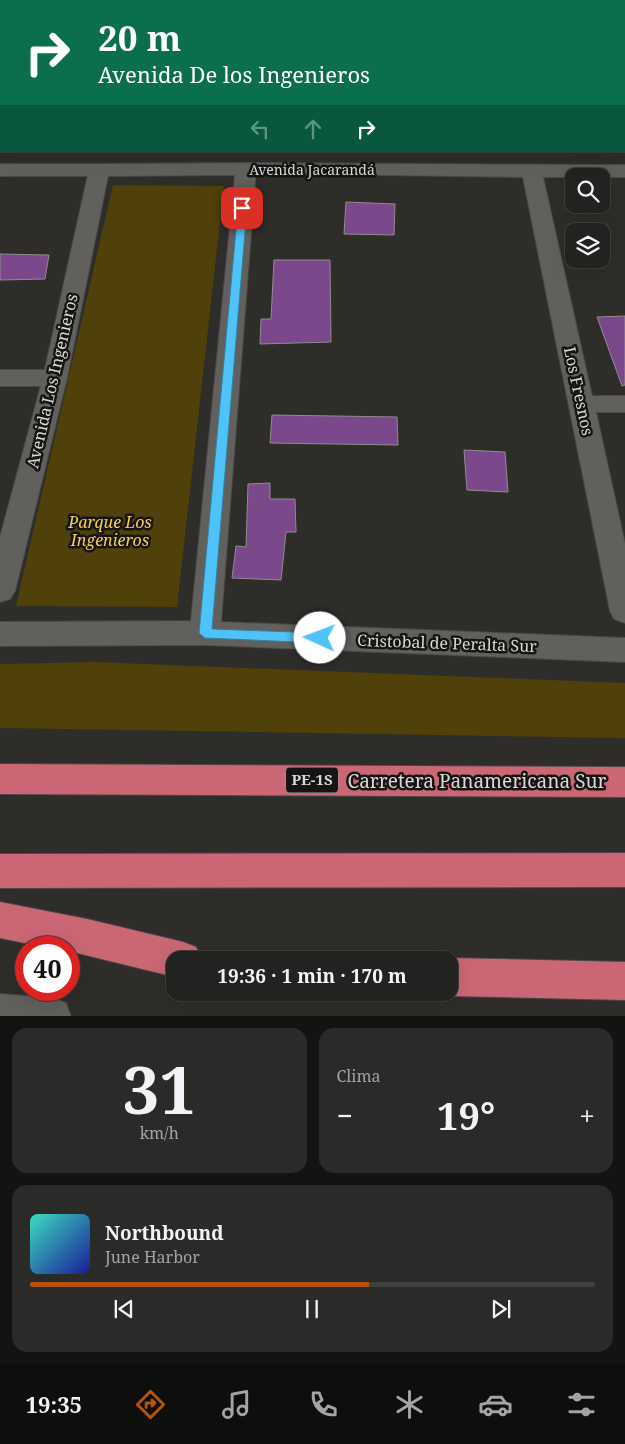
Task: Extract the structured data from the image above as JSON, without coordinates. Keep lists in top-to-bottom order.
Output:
{
  "streets": {
    "highway": ["PE-1S", "Carretera Panamericana Sur"],
    "street": [
      "Avenida Jacarandá",
      "Avenida Los Ingenieros",
      "Los Fresnos",
      "Cristobal de Peralta Sur"
    ]
  },
  "crossings": [
    ["Avenida Jacarandá", "Avenida Los Ingenieros"],
    ["Avenida Jacarandá", "Los Fresnos"]
  ],
  "parks": ["Parque Los Ingenieros"],
  "page": {
    "turn": ["20 m", "Avenida De los Ingenieros"],
    "limit": "40",
    "trip": "19:36 · 1 min · 170 m",
    "tile": [
      ["31", "km/h"],
      "Clima"
    ],
    "heat": ["−", "19°", "+"],
    "song": ["Northbound", "June Harbor"],
    "tabs": "19:35"
  }
}
